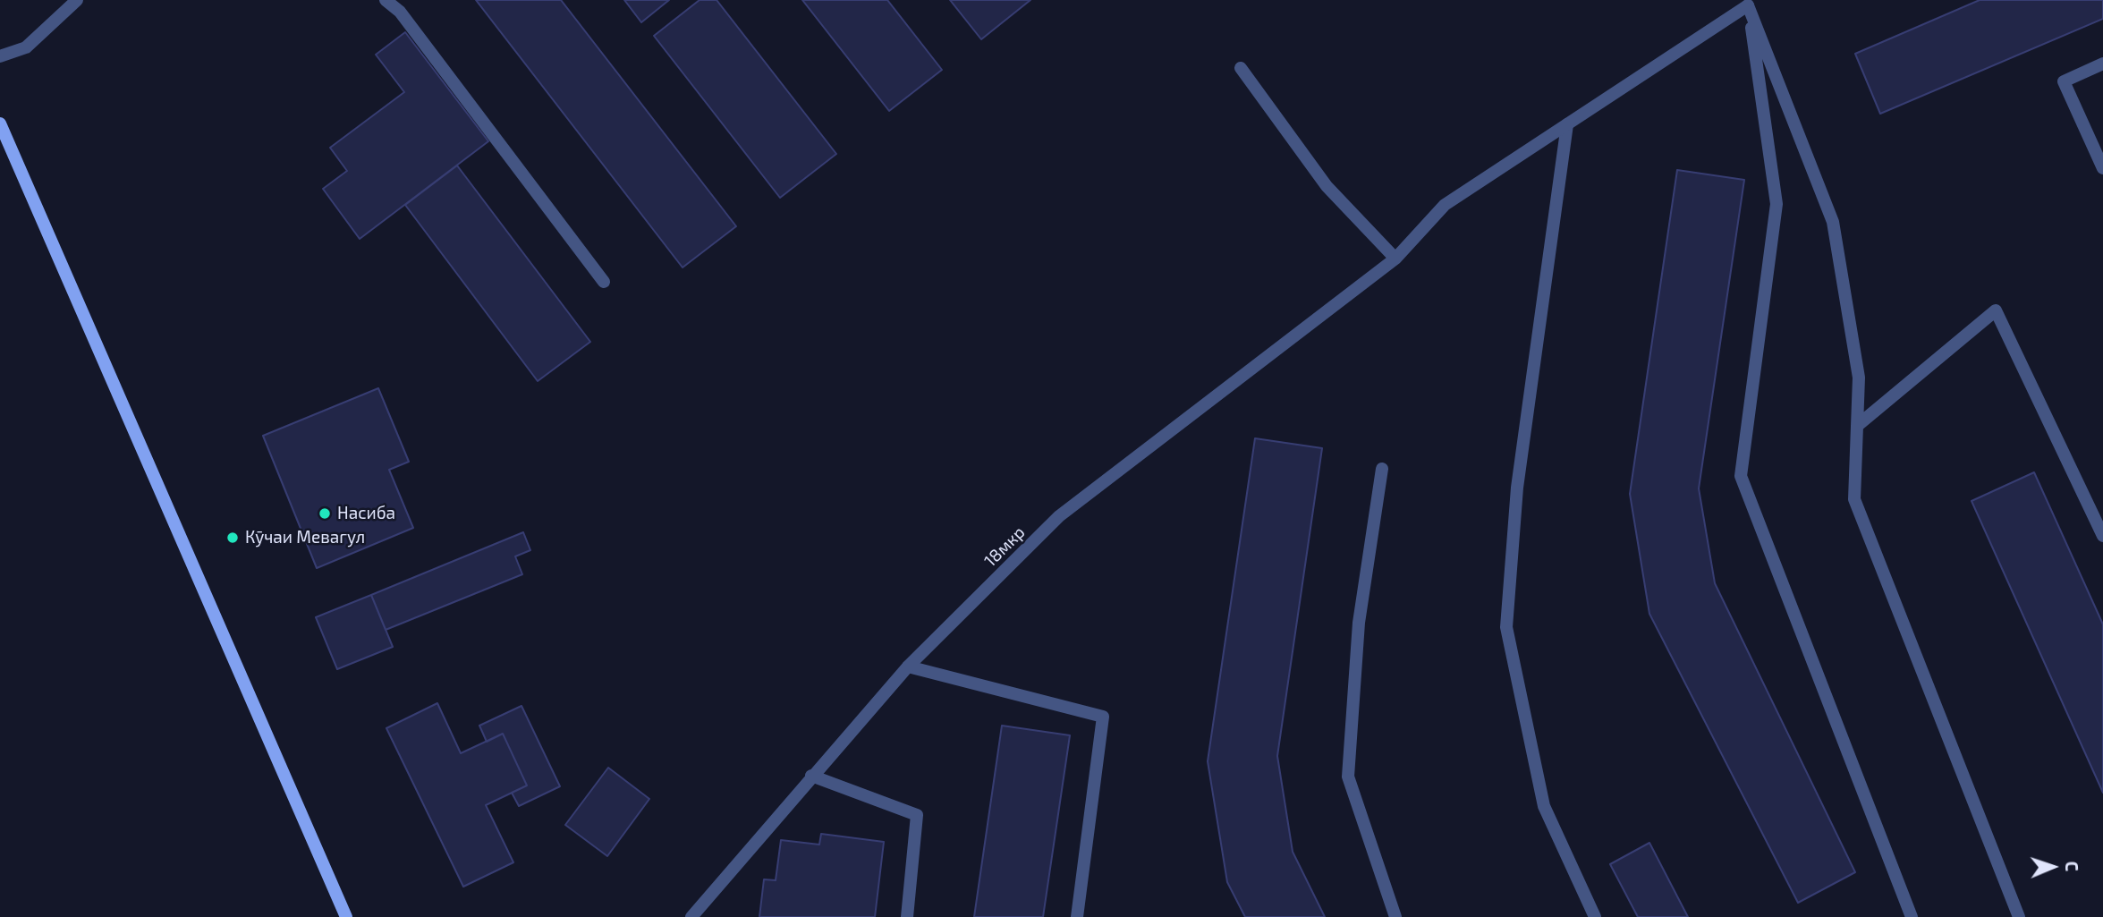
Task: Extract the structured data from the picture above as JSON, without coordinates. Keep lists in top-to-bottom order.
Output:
{
  "streets": {
    "street": ["18мкр"]
  },
  "places": ["Насиба", "Кӯчаи Мевагул"],
  "north": "right"
}
